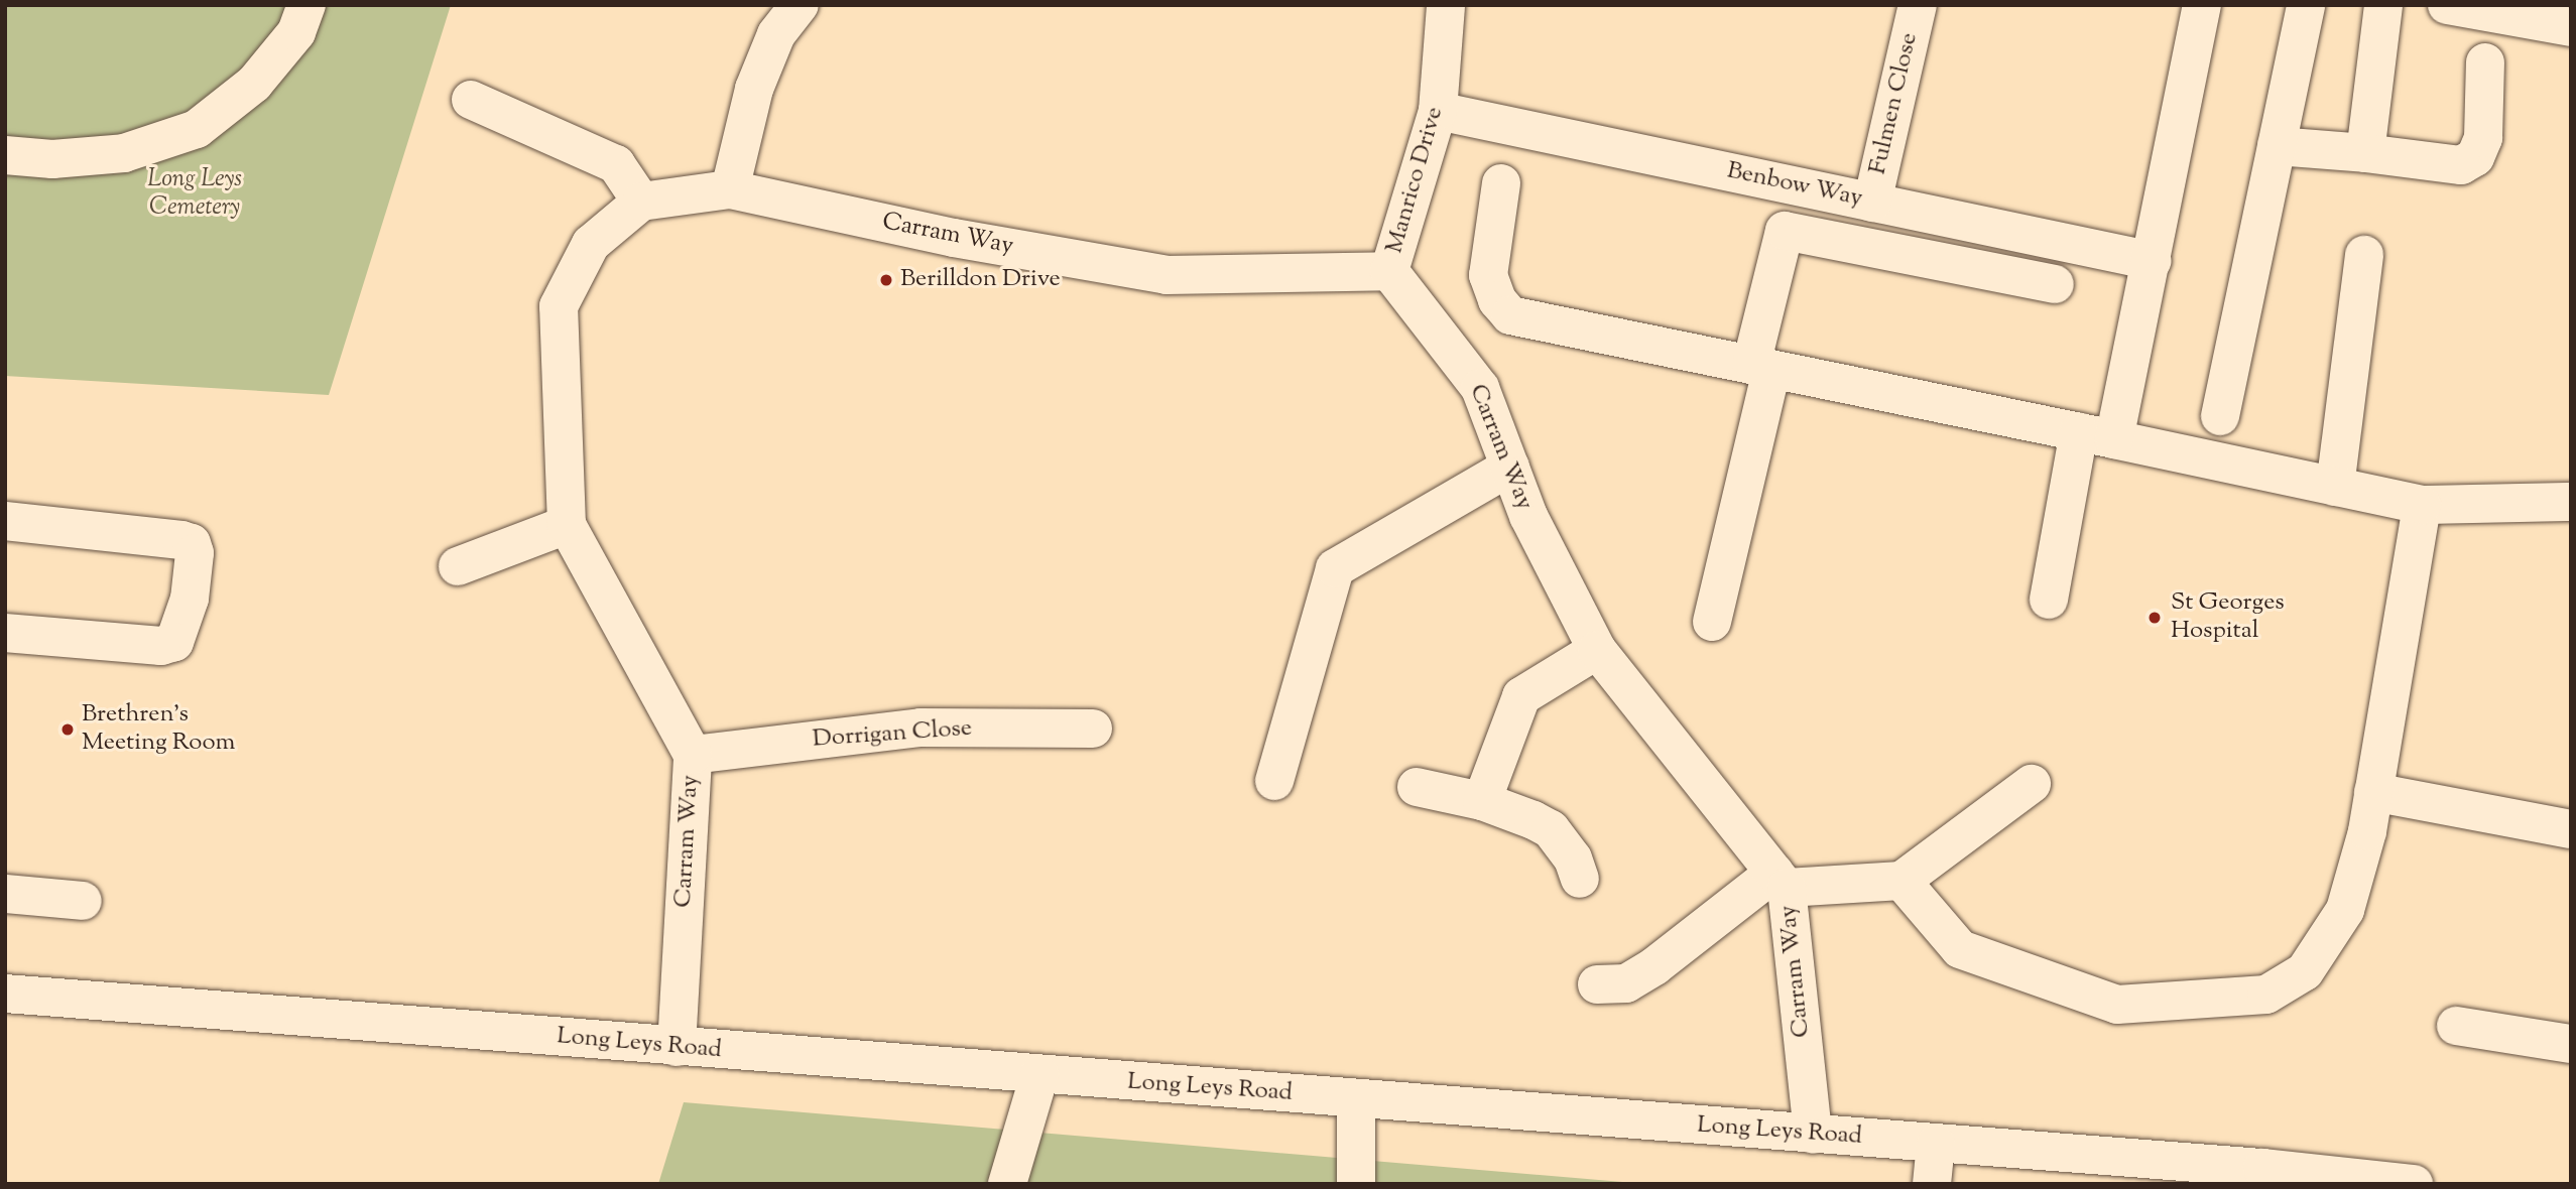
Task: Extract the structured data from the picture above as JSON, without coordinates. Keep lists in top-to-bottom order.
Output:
{
  "streets": {
    "street": [
      "Fulmen Close",
      "Manrico Drive",
      "Benbow Way",
      "Carram Way",
      "Dorrigan Close",
      "Long Leys Road"
    ]
  },
  "crossings": [
    ["Fulmen Close", "Benbow Way"],
    ["Manrico Drive", "Benbow Way"],
    ["Manrico Drive", "Carram Way"],
    ["Carram Way", "Dorrigan Close"],
    ["Carram Way", "Long Leys Road"]
  ],
  "parks": ["Long Leys Cemetery"],
  "places": ["Berilldon Drive", "St Georges Hospital", "Brethren's Meeting Room"]
}
